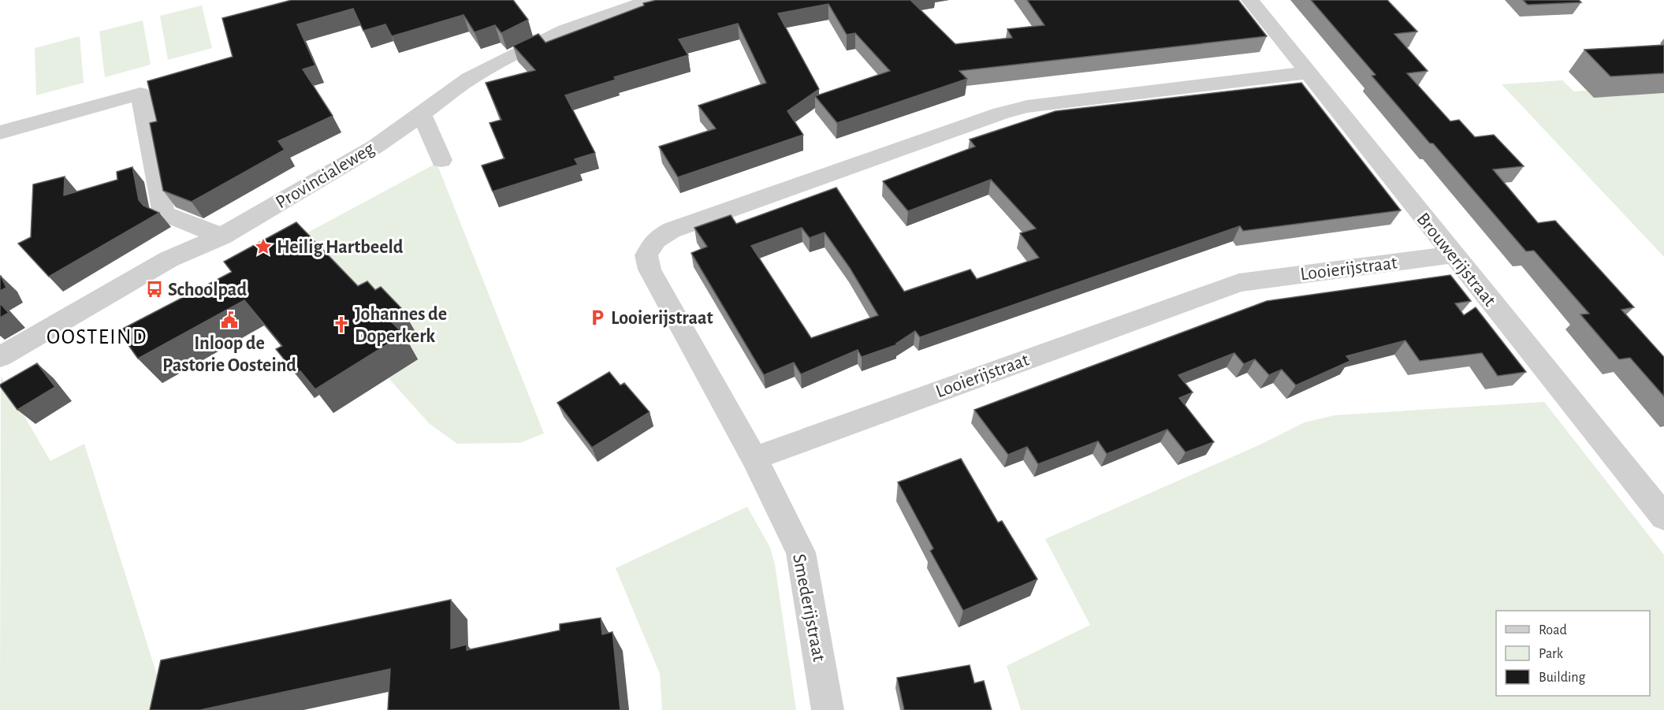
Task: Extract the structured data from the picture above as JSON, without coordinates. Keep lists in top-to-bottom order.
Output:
{
  "streets": {
    "street": [
      "Provincialeweg",
      "Brouwerijstraat",
      "Looierijstraat",
      "Smederijstraat"
    ]
  },
  "crossings": [
    ["Brouwerijstraat", "Looierijstraat"],
    ["Looierijstraat", "Smederijstraat"]
  ],
  "districts": ["OOSTEIND"],
  "places": {
    "place": ["Heilig Hartbeeld"],
    "bus stop": ["Schoolpad"],
    "parking": ["Looierijstraat"],
    "public building": ["Inloop de Pastorie Oosteind"],
    "church": ["Johannes de Doperkerk"]
  },
  "legend": ["Road", "Park", "Building"]
}
